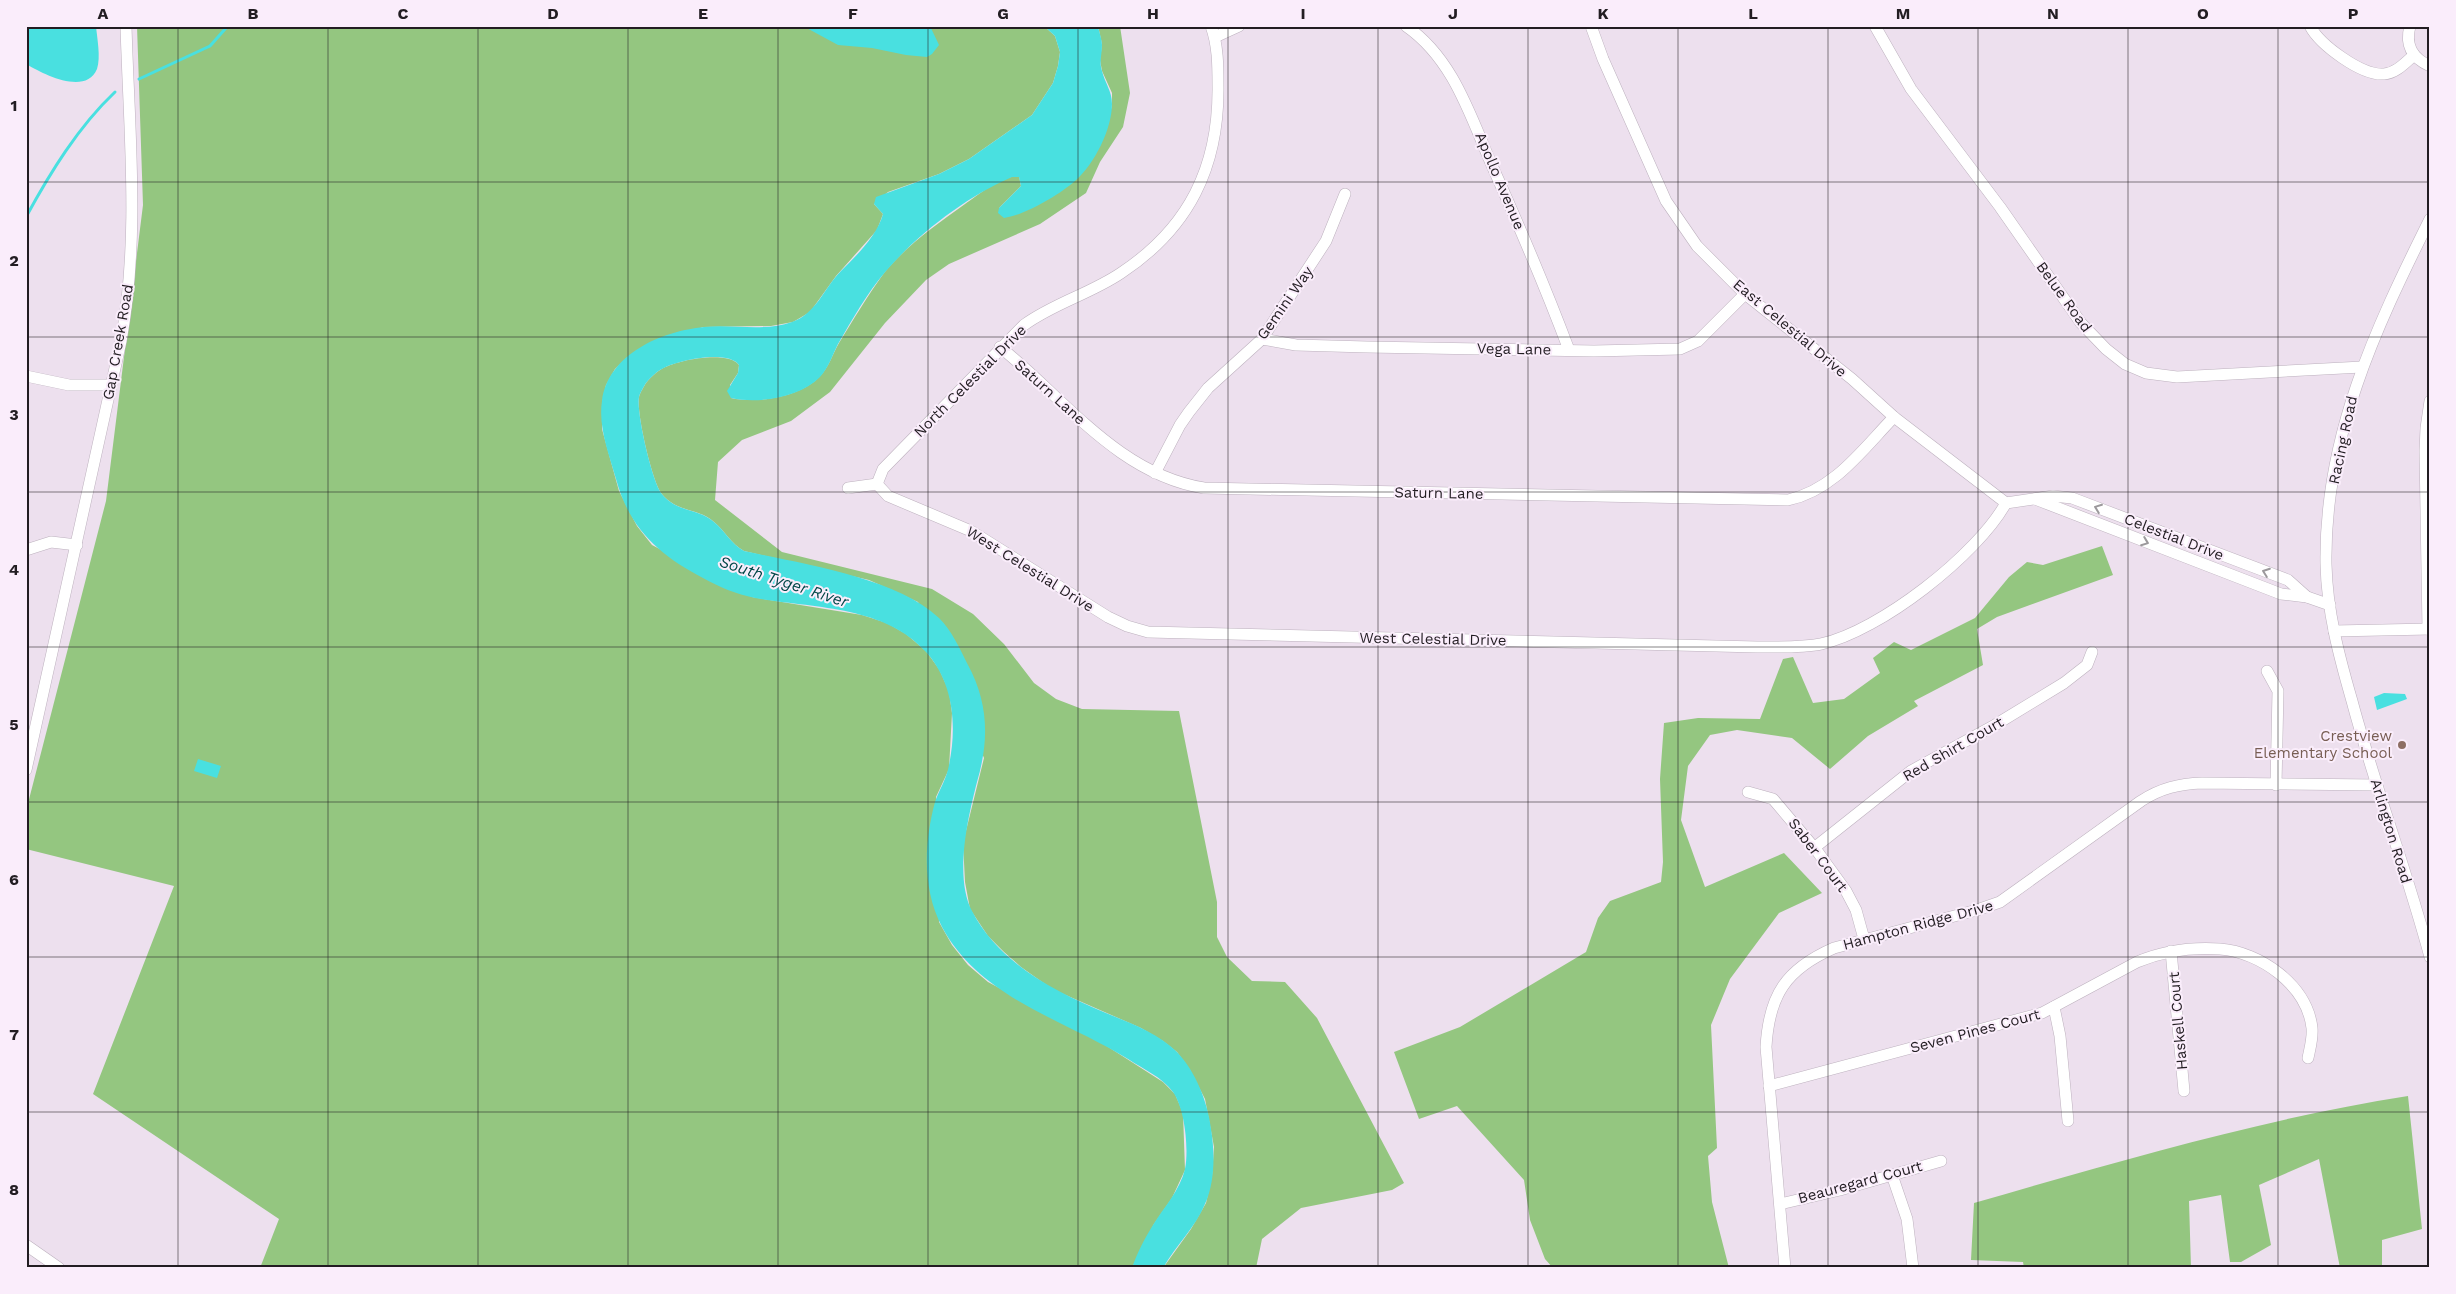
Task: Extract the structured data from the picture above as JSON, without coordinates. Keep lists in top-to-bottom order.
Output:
{
  "streets": {
    "street": [
      "Apollo Avenue",
      "Belue Road",
      "Gemini Way",
      "East Celestial Drive",
      "Gap Creek Road",
      "Vega Lane",
      "North Celestial Drive",
      "Saturn Lane",
      "Racing Road",
      "Celestial Drive",
      "West Celestial Drive",
      "Red Shirt Court",
      "Arlington Road",
      "Saber Court",
      "Hampton Ridge Drive",
      "Haskell Court",
      "Seven Pines Court",
      "Beauregard Court"
    ]
  },
  "crossings": [
    ["Apollo Avenue", "Vega Lane"],
    ["Belue Road", "Racing Road"],
    ["Gemini Way", "Vega Lane"],
    ["Gemini Way", "Saturn Lane"],
    ["East Celestial Drive", "Vega Lane"],
    ["East Celestial Drive", "Saturn Lane"],
    ["East Celestial Drive", "Celestial Drive"],
    ["East Celestial Drive", "West Celestial Drive"],
    ["North Celestial Drive", "Saturn Lane"],
    ["North Celestial Drive", "West Celestial Drive"],
    ["Racing Road", "Celestial Drive"],
    ["Racing Road", "Arlington Road"],
    ["Celestial Drive", "West Celestial Drive"],
    ["Red Shirt Court", "Saber Court"],
    ["Arlington Road", "Hampton Ridge Drive"],
    ["Saber Court", "Hampton Ridge Drive"],
    ["Hampton Ridge Drive", "Seven Pines Court"],
    ["Hampton Ridge Drive", "Beauregard Court"],
    ["Haskell Court", "Seven Pines Court"]
  ],
  "water": ["South Tyger River"],
  "places": ["Crestview Elementary School"],
  "grid": {
    "columns": [
      "A",
      "B",
      "C",
      "D",
      "E",
      "F",
      "G",
      "H",
      "I",
      "J",
      "K",
      "L",
      "M",
      "N",
      "O",
      "P"
    ],
    "rows": [
      "1",
      "2",
      "3",
      "4",
      "5",
      "6",
      "7",
      "8"
    ]
  }
}
